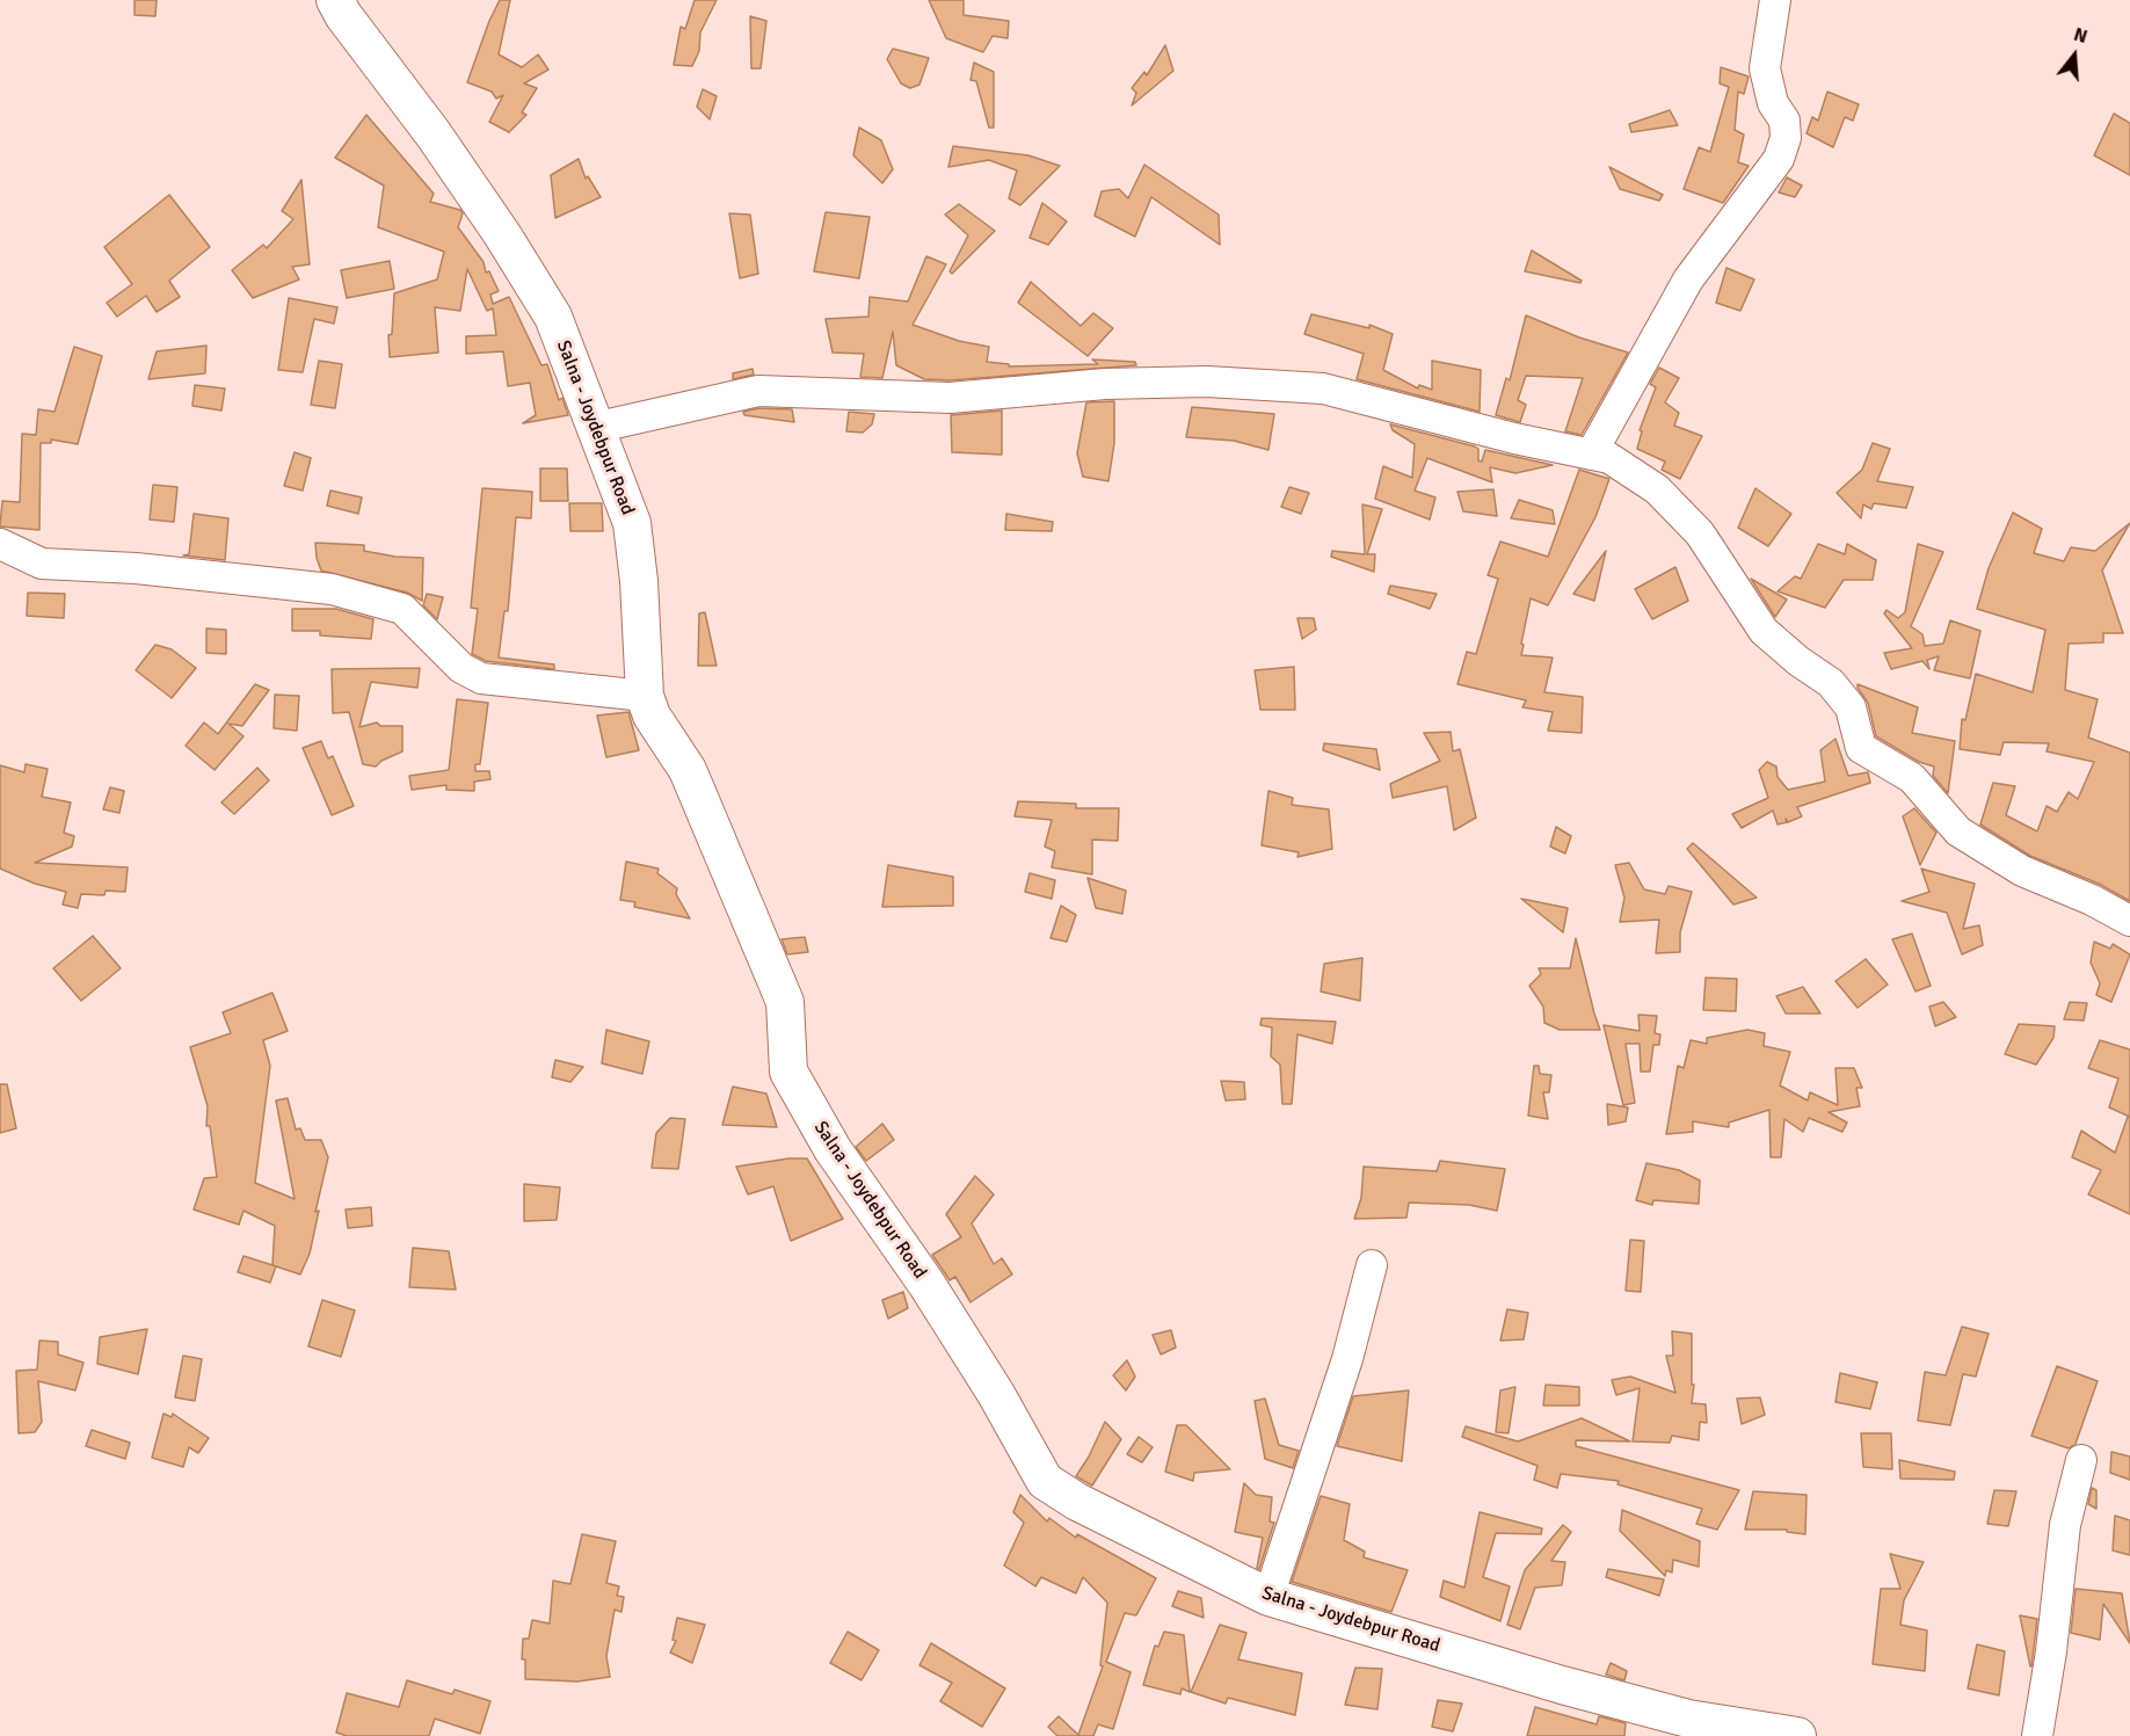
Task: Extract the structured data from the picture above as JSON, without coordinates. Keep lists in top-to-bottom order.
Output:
{
  "streets": {
    "main road": ["Salna - Joydebpur Road"]
  },
  "north": "top"
}
